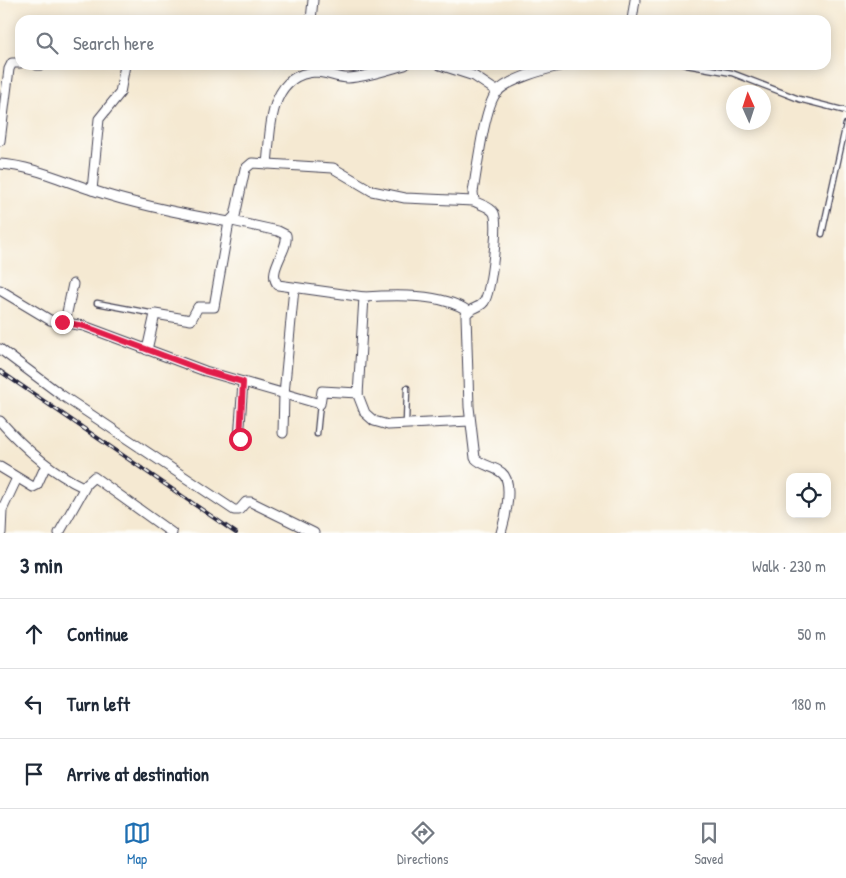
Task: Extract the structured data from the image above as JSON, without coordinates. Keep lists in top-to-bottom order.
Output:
{
  "north": "top",
  "page": {
    "search": "Search here",
    "heading": ["3 min", "Walk · 230 m"],
    "list": [
      ["Continue", "50 m"],
      ["Turn left", "180 m"],
      "Arrive at destination"
    ],
    "nav": ["Map", "Directions", "Saved"]
  }
}
